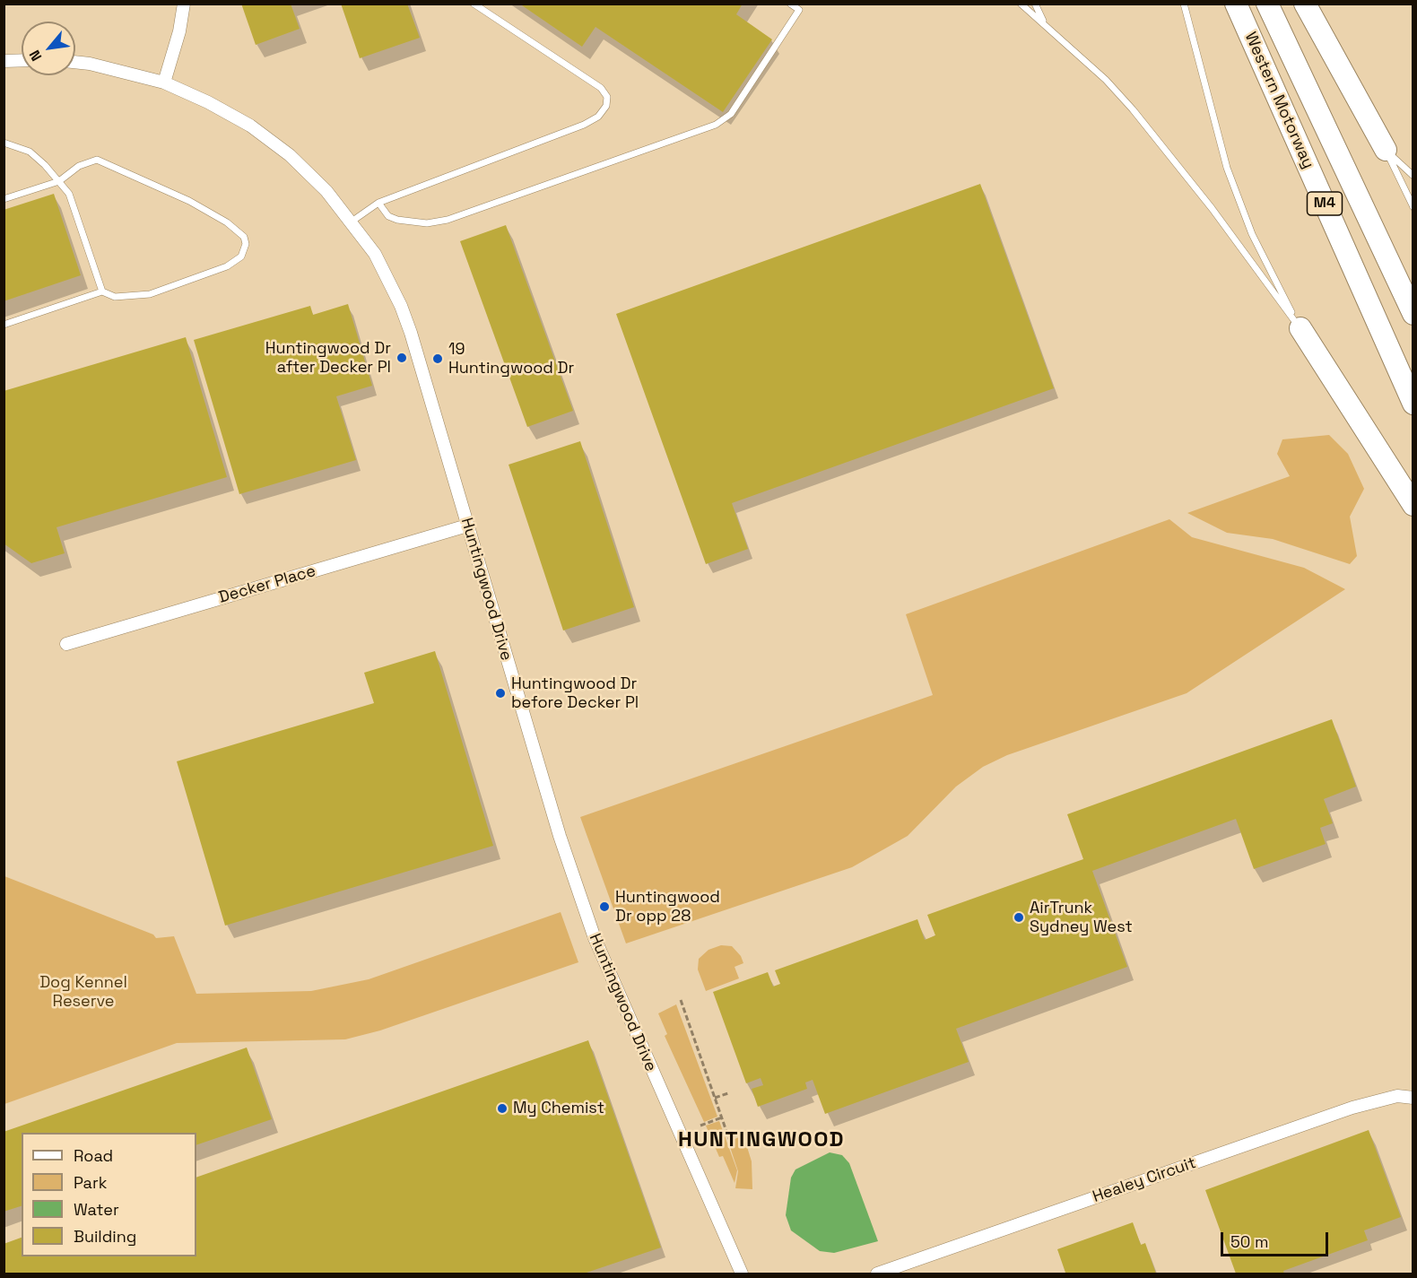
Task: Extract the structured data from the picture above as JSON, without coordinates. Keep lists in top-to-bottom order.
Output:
{
  "streets": {
    "highway": ["Western Motorway", "M4"],
    "street": ["Decker Place", "Huntingwood Drive", "Healey Circuit"]
  },
  "crossings": [
    ["Decker Place", "Huntingwood Drive"]
  ],
  "districts": ["HUNTINGWOOD"],
  "parks": ["Dog Kennel Reserve"],
  "places": [
    "Huntingwood Dr after Decker Pl",
    "19 Huntingwood Dr",
    "Huntingwood Dr before Decker Pl",
    "Huntingwood Dr opp 28",
    "AirTrunk Sydney West",
    "My Chemist"
  ],
  "legend": [
    "Road",
    "Park",
    "Water",
    "Building"
  ],
  "scale_bar": "50 m",
  "north": "bottom left"
}
